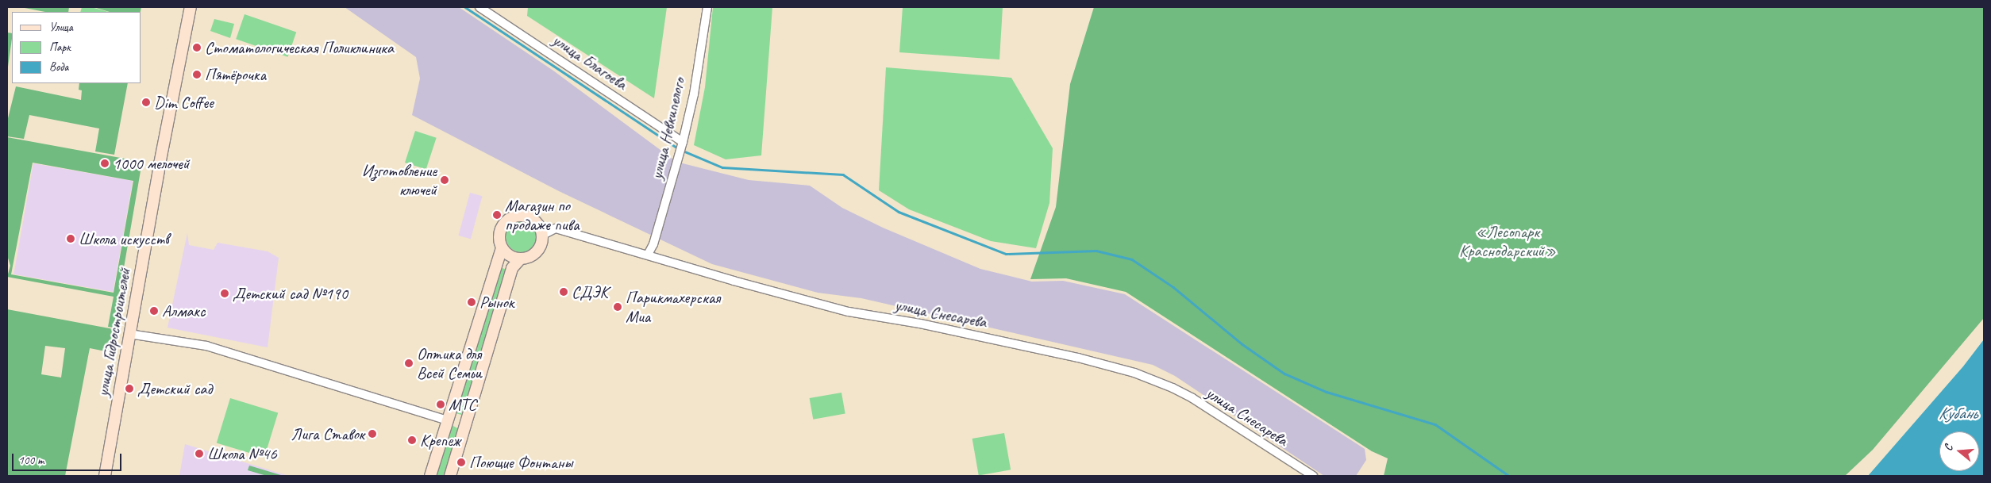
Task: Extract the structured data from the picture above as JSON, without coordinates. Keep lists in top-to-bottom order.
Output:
{
  "streets": {
    "street": [
      "улица Благоева",
      "улица Невкипелого",
      "улица Снесарева",
      "улица Гидростроителей"
    ]
  },
  "crossings": [
    ["улица Благоева", "улица Невкипелого"],
    ["улица Невкипелого", "улица Снесарева"]
  ],
  "water": ["Кубань"],
  "parks": ["«Лесопарк Краснодарский»"],
  "places": [
    "Стоматологическая Поликлиника",
    "Пятёрочка",
    "Dim Coffee",
    "1000 мелочей",
    "Изготовление ключей",
    "Магазин по продаже пива",
    "Школа искусств",
    "СДЭК",
    "Детский сад №190",
    "Рынок",
    "Парикмахерская Миа",
    "Алмакс",
    "Оптика для Всей Семьи",
    "Детский сад",
    "МТС",
    "Лига Ставок",
    "Крепеж",
    "Школа №46",
    "Поющие Фонтаны"
  ],
  "legend": ["Улица", "Парк", "Вода"],
  "scale_bar": "100 m",
  "north": "left"
}
